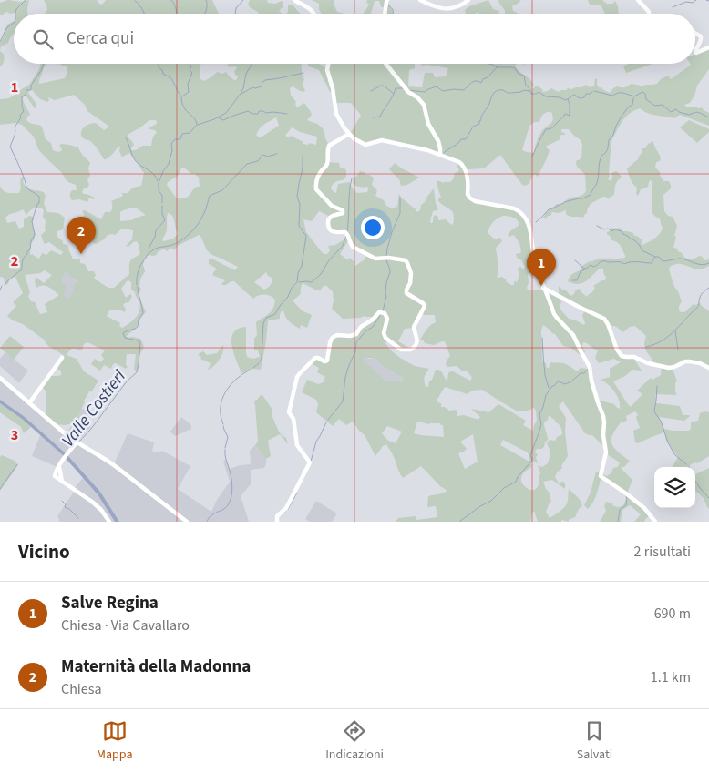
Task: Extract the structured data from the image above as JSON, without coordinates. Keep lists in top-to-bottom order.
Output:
{
  "water": ["Valle Costieri"],
  "page": {
    "search": "Cerca qui",
    "pins": ["2", "1"],
    "heading": ["Vicino", "2 risultati"],
    "list": [
      {
        "mark": "1",
        "name": "Salve Regina",
        "note": "Chiesa · Via Cavallaro",
        "value": "690 m"
      },
      {
        "mark": "2",
        "name": "Maternità della Madonna",
        "note": "Chiesa",
        "value": "1.1 km"
      }
    ],
    "nav": ["Mappa", "Indicazioni", "Salvati"]
  },
  "grid": {
    "rows": ["1", "2", "3"]
  }
}
